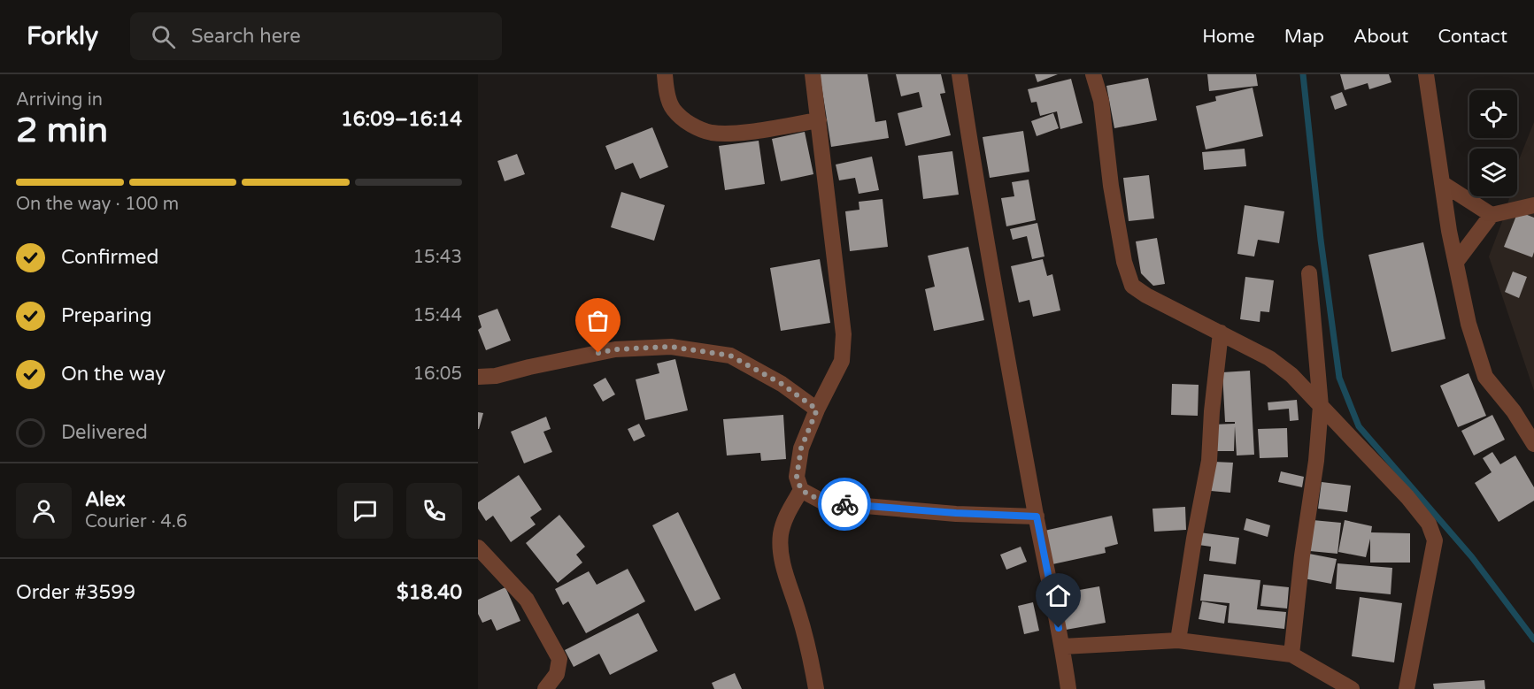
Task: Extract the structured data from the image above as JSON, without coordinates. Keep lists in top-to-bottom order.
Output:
{
  "page": {
    "header": "Forkly",
    "search": "Search here",
    "nav": [
      "Home",
      "Map",
      "About",
      "Contact"
    ],
    "heading": ["2 min", "Arriving in", "16:09–16:14"],
    "panel": [
      "Alex",
      "Courier · 4.6",
      "Order #3599",
      "$18.40"
    ],
    "bar": "On the way · 100 m",
    "list": [
      ["Confirmed", "15:43"],
      ["Preparing", "15:44"],
      ["On the way", "16:05"],
      "Delivered"
    ]
  }
}
